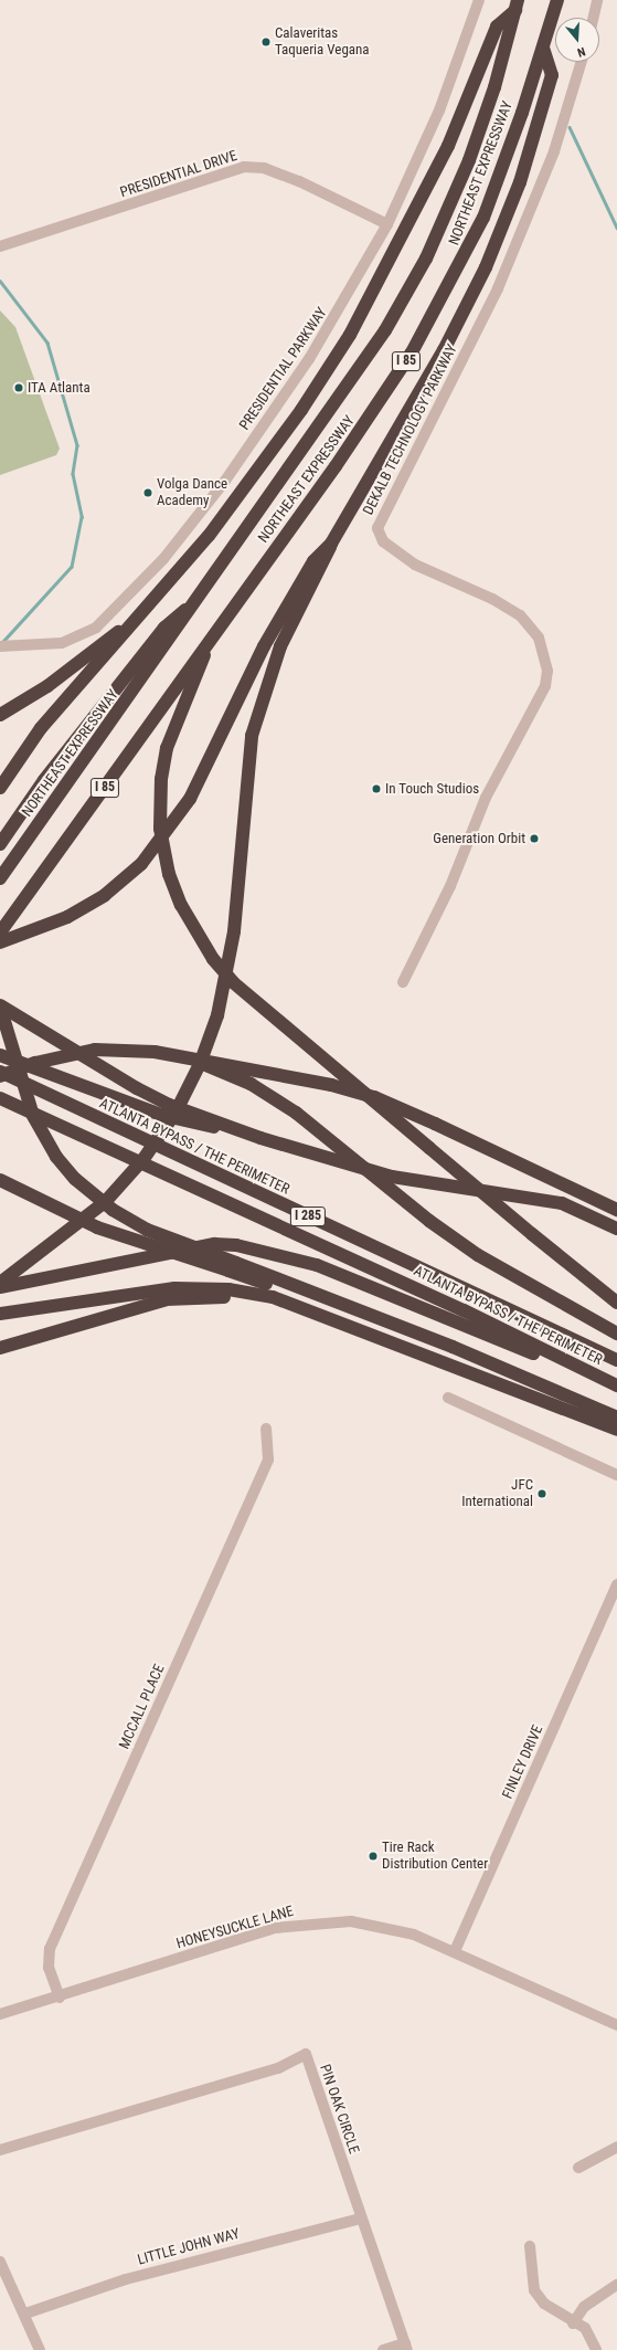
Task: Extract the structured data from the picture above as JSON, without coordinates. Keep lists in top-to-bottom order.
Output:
{
  "streets": {
    "highway": [
      "NORTHEAST EXPRESSWAY",
      "I 85",
      "ATLANTA BYPASS / THE PERIMETER",
      "I 285"
    ],
    "street": [
      "PRESIDENTIAL DRIVE",
      "PRESIDENTIAL PARKWAY",
      "DEKALB TECHNOLOGY PARKWAY",
      "MCCALL PLACE",
      "FINLEY DRIVE",
      "HONEYSUCKLE LANE",
      "PIN OAK CIRCLE",
      "LITTLE JOHN WAY"
    ]
  },
  "crossings": [
    ["PRESIDENTIAL DRIVE", "PRESIDENTIAL PARKWAY"],
    ["MCCALL PLACE", "HONEYSUCKLE LANE"],
    ["FINLEY DRIVE", "HONEYSUCKLE LANE"],
    ["PIN OAK CIRCLE", "LITTLE JOHN WAY"]
  ],
  "places": [
    "Calaveritas Taqueria Vegana",
    "ITA Atlanta",
    "Volga Dance Academy",
    "In Touch Studios",
    "Generation Orbit",
    "JFC International",
    "Tire Rack Distribution Center"
  ],
  "north": "bottom"
}
